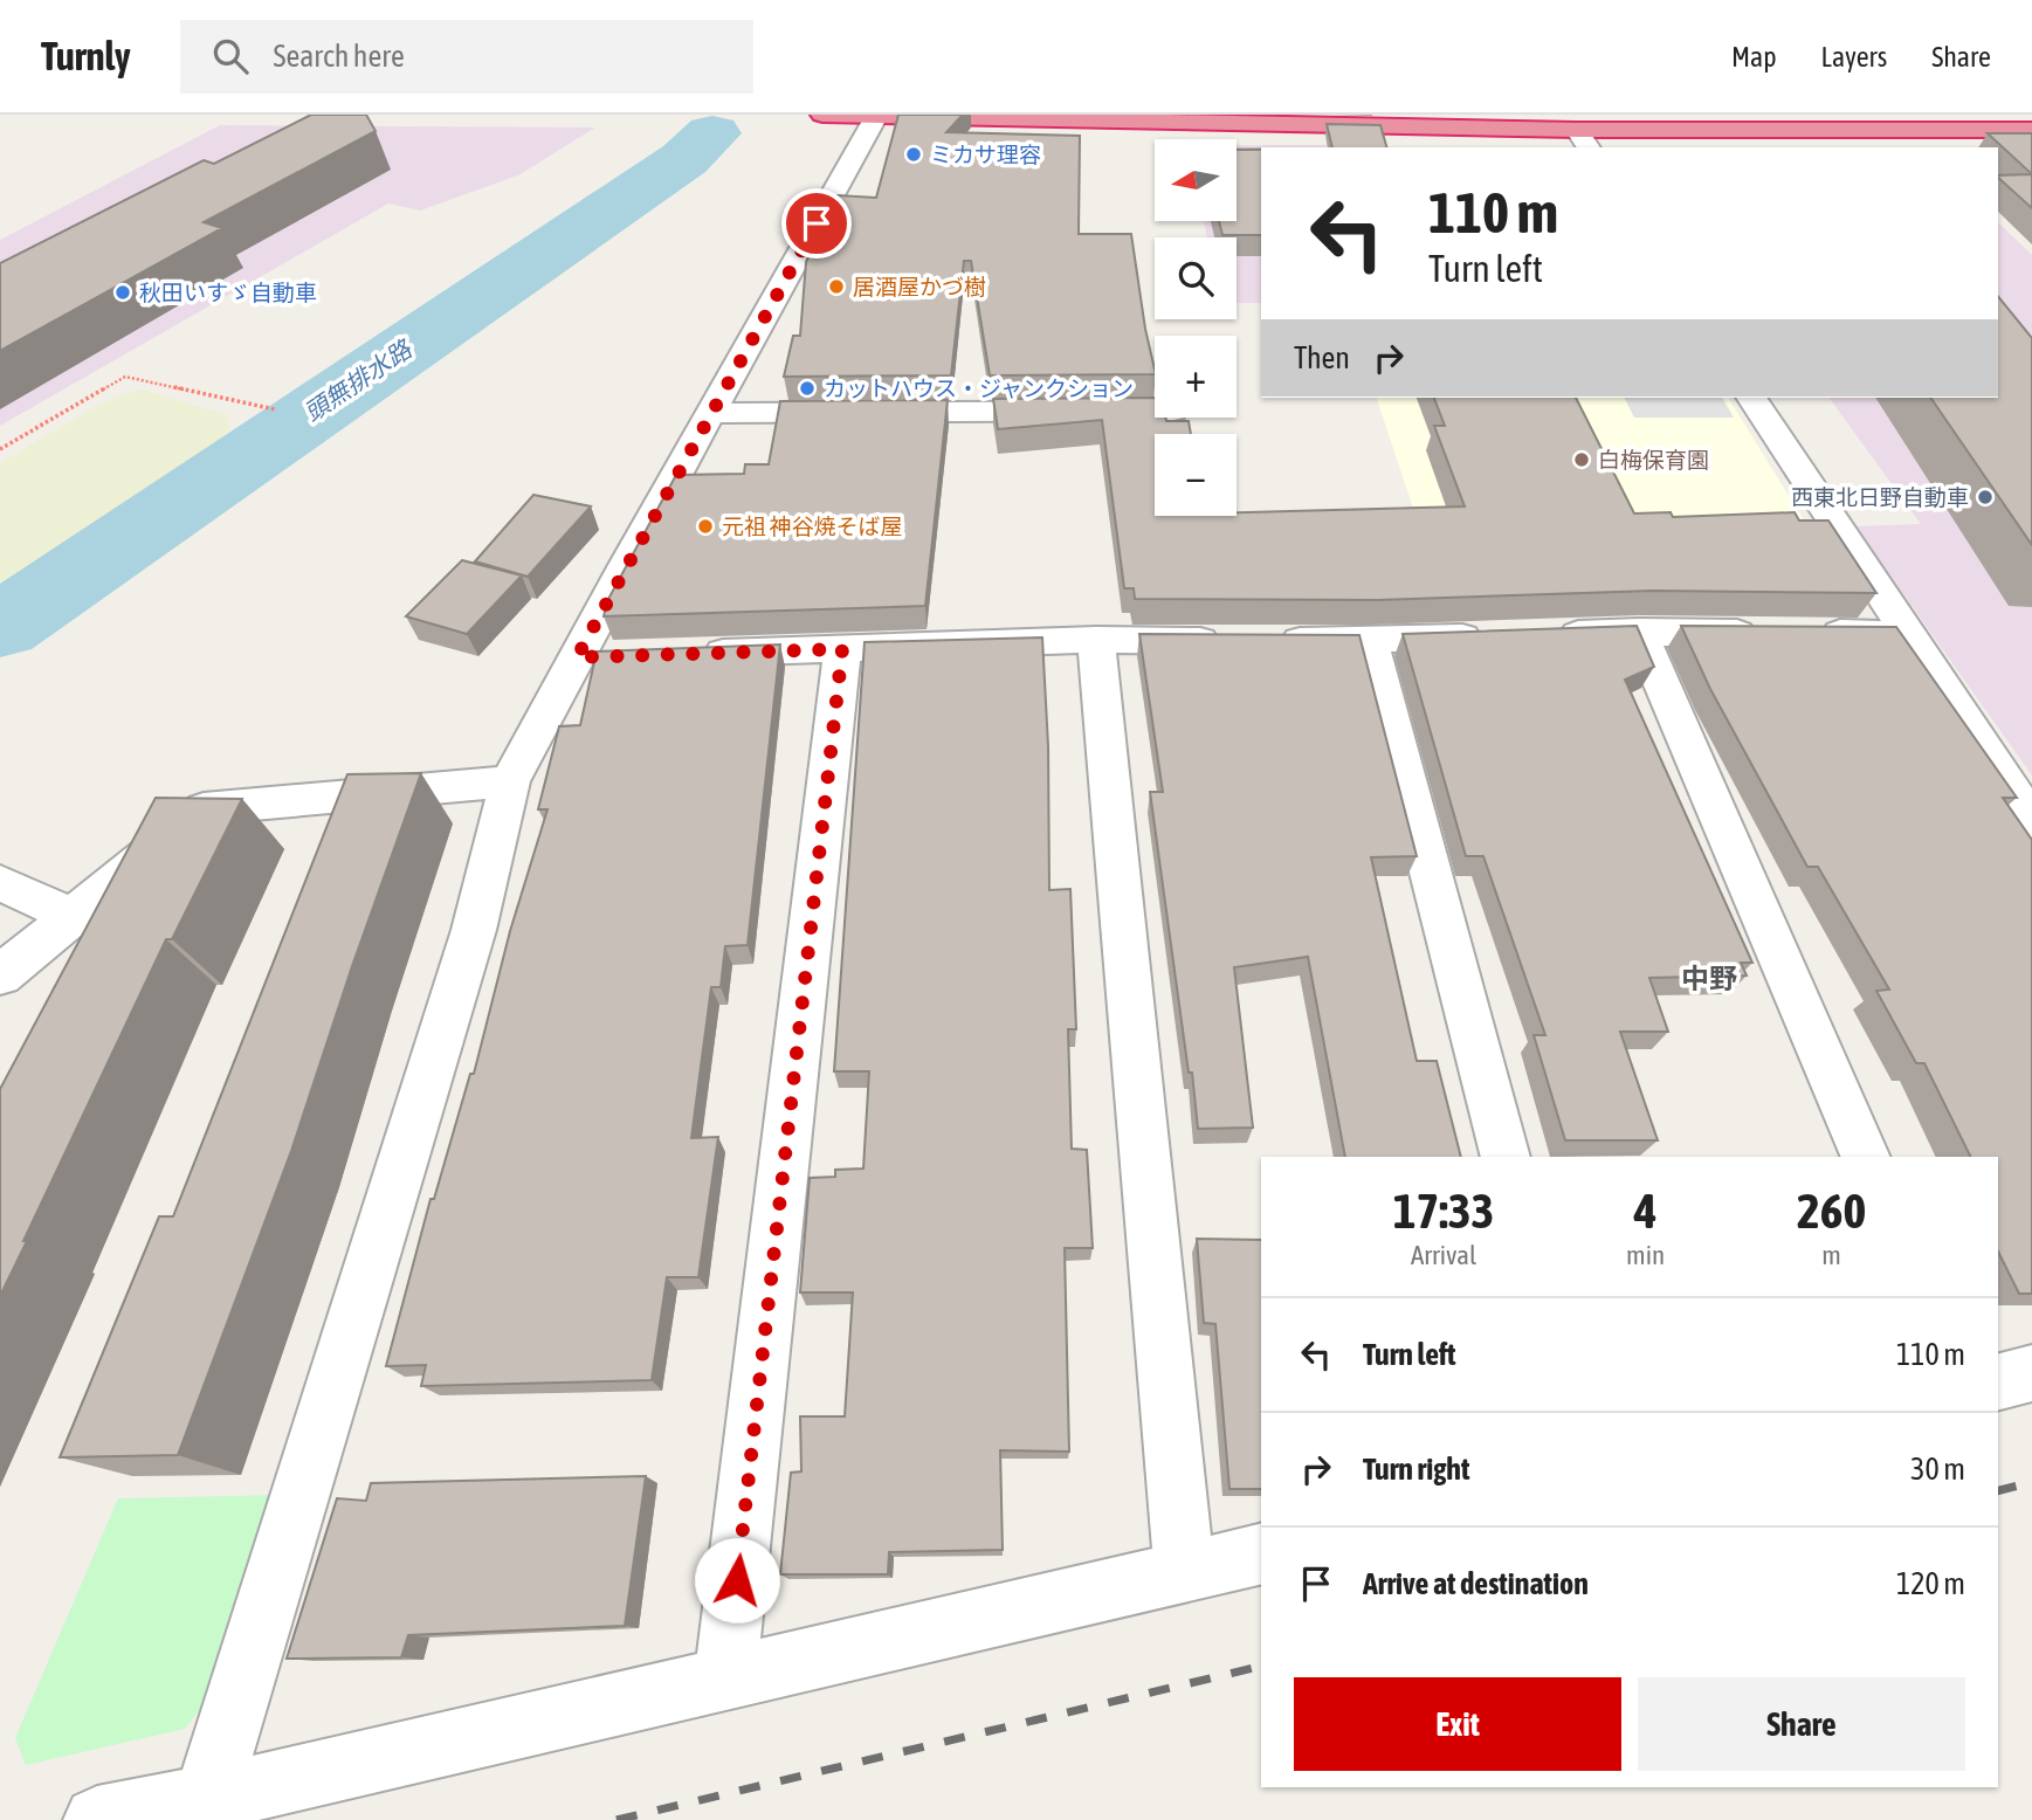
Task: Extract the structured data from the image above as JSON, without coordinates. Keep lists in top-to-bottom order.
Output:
{
  "districts": ["中野"],
  "water": ["頭無排水路"],
  "places": [
    "ミカサ理容",
    "居酒屋かづ樹",
    "秋田いすゞ自動車",
    "カットハウス・ジャンクション",
    "白梅保育園",
    "西東北日野自動車",
    "元祖 神谷焼そば屋"
  ],
  "north": "left",
  "page": {
    "header": "Turnly",
    "search": "Search here",
    "nav": ["Map", "Layers", "Share"],
    "map_buttons": ["+", "−"],
    "turn": ["110 m", "Turn left"],
    "then": "Then",
    "eta": [
      "17:33",
      "Arrival",
      "4",
      "min",
      "260",
      "m"
    ],
    "list": [
      {
        "name": "Turn left",
        "value": "110 m"
      },
      {
        "name": "Turn right",
        "value": "30 m"
      },
      {
        "name": "Arrive at destination",
        "value": "120 m"
      }
    ],
    "buttons": ["Exit", "Share"]
  }
}
